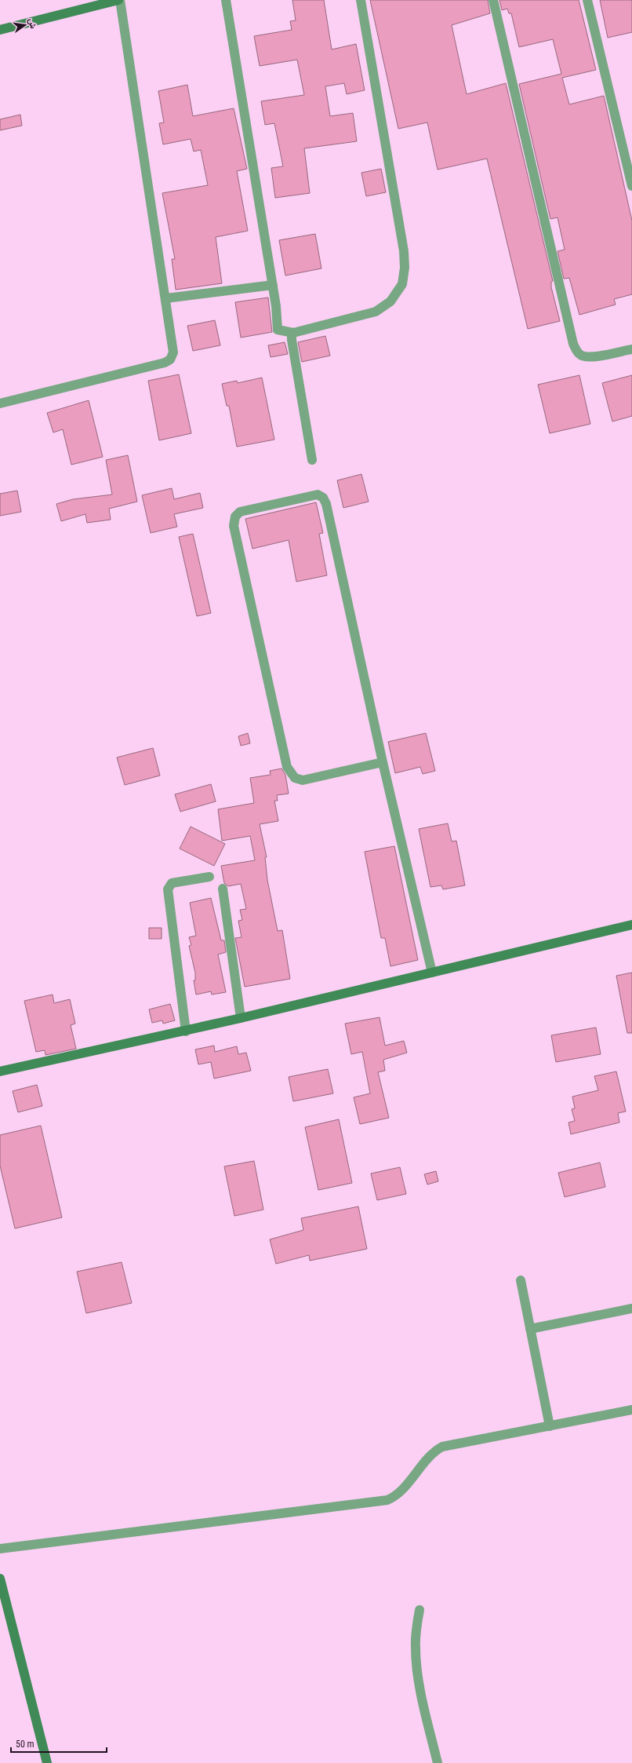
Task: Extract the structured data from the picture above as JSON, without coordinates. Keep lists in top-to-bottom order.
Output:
{
  "scale_bar": "50 m",
  "north": "right"
}
